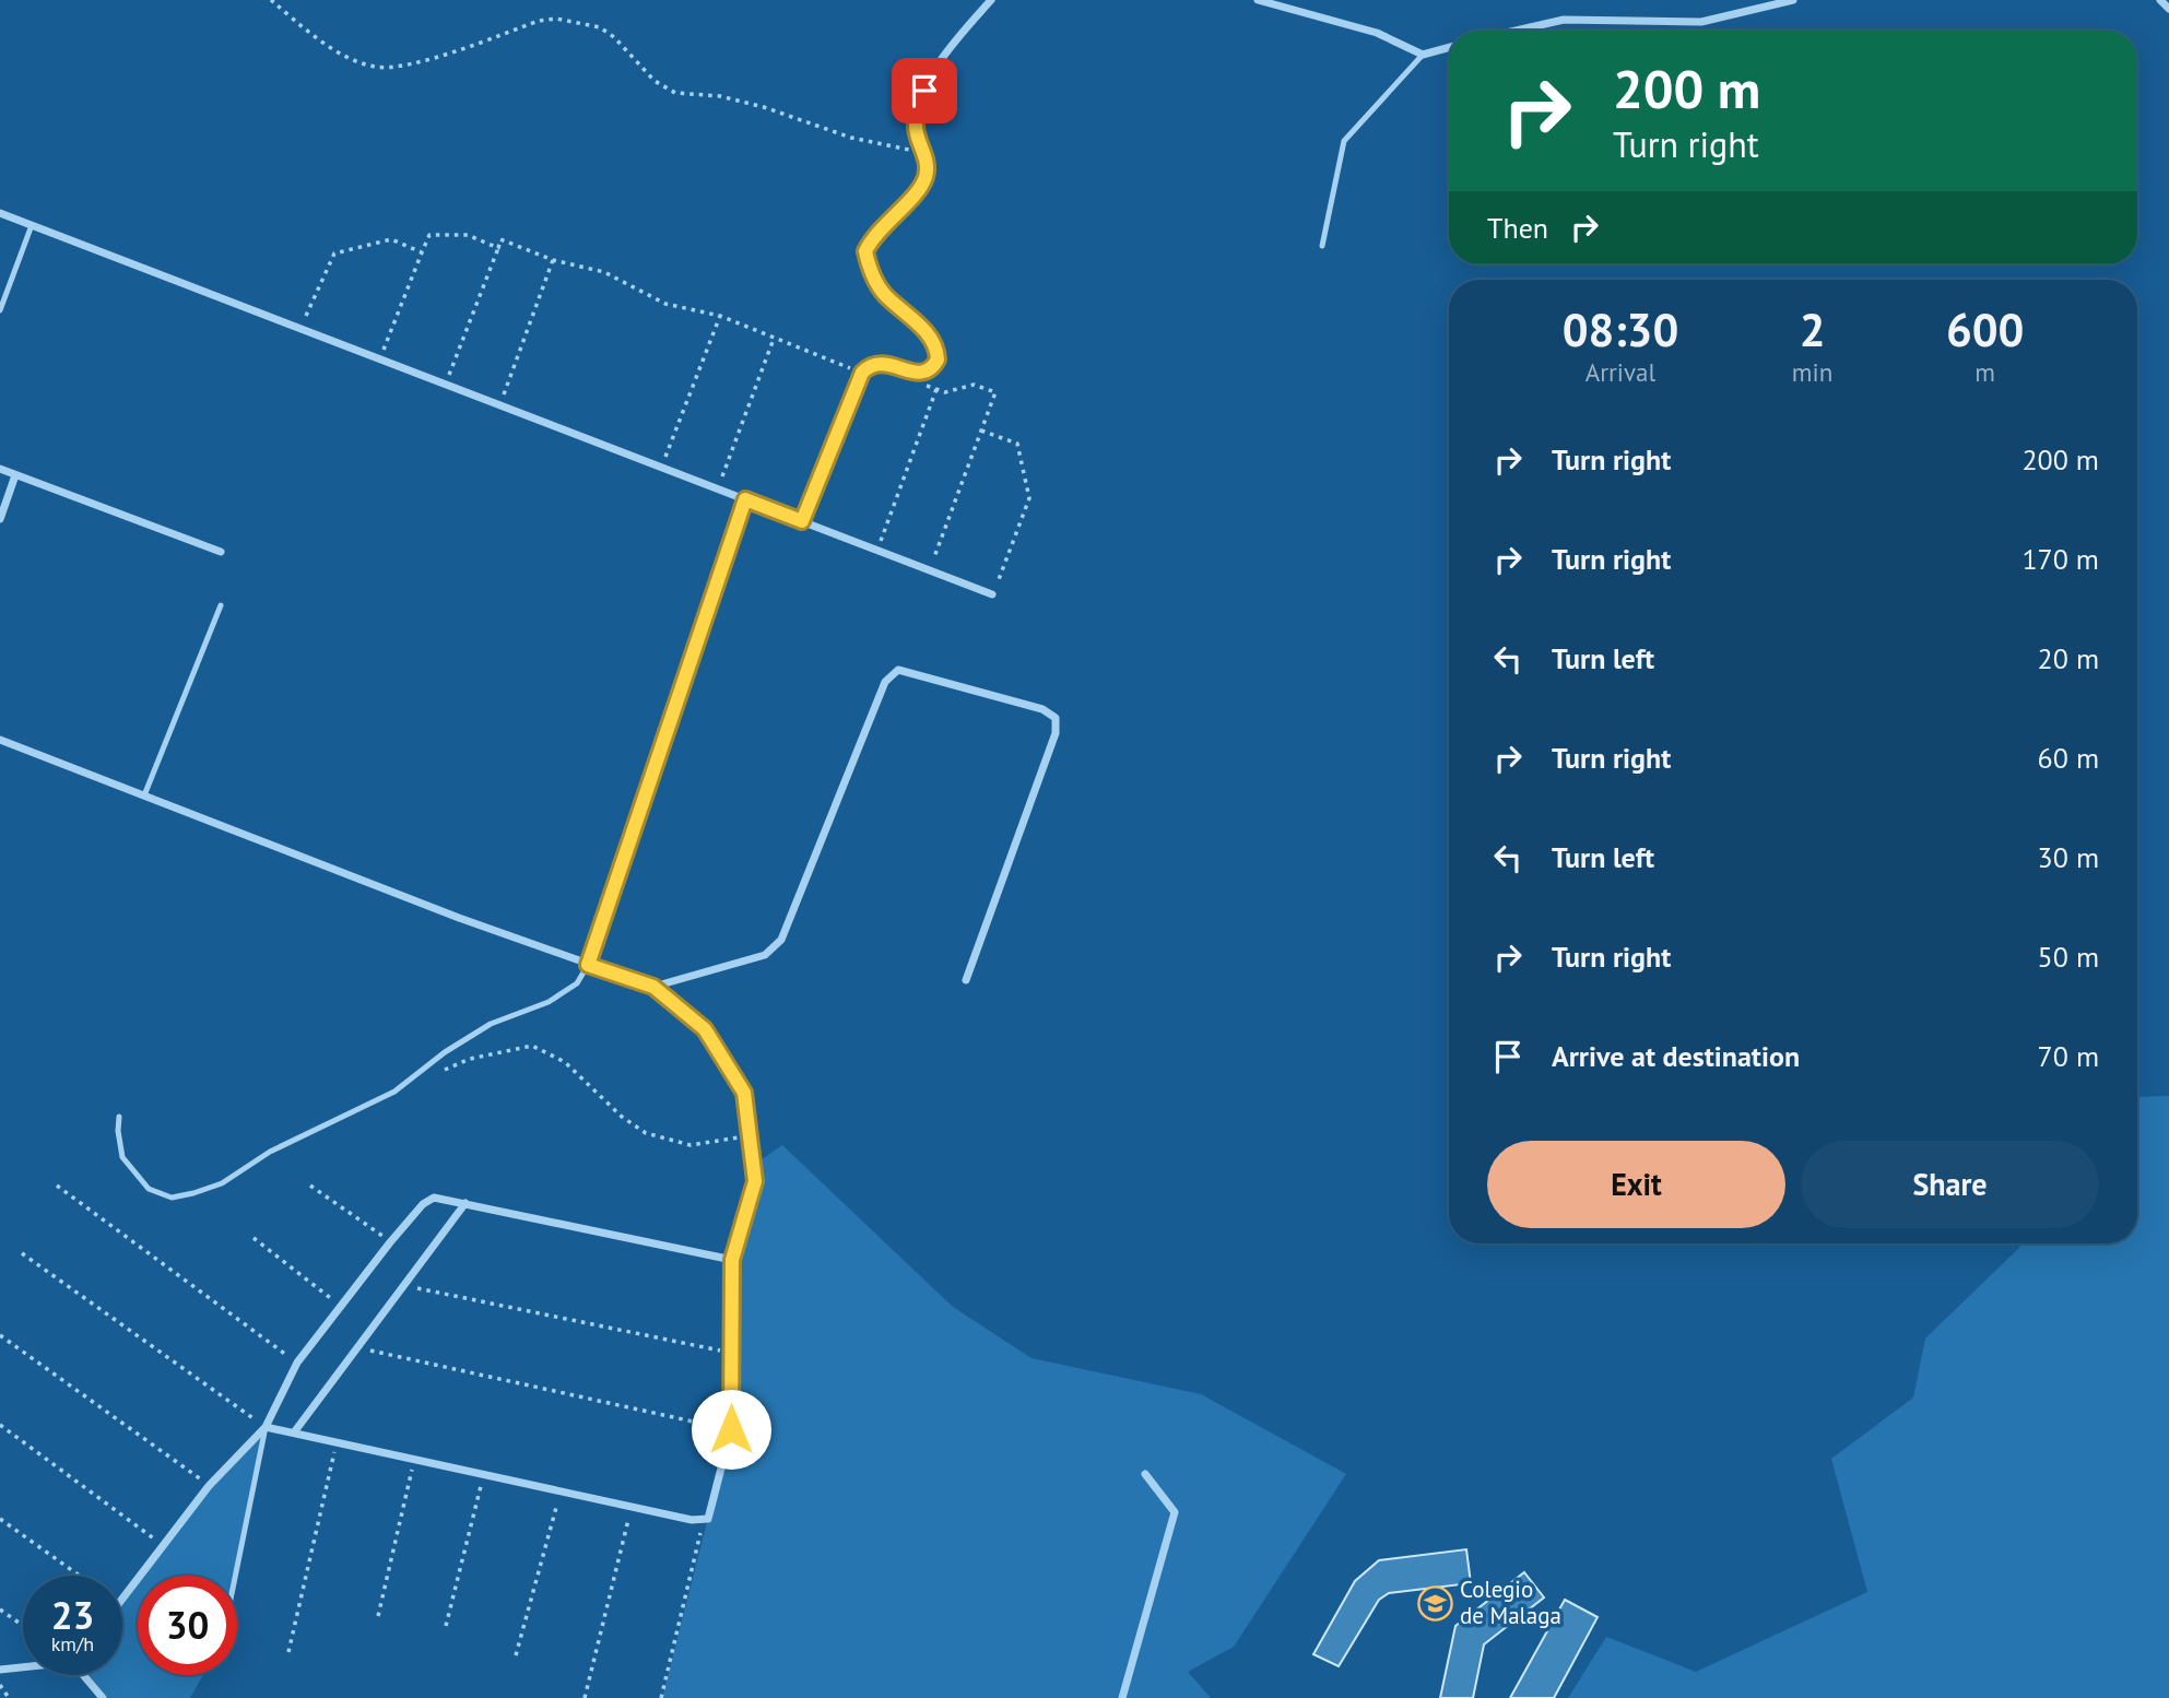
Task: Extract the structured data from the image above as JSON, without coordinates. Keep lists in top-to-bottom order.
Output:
{
  "places": {
    "school or university": ["Colegio de Malaga"]
  },
  "page": {
    "turn": ["200 m", "Turn right"],
    "then": "Then",
    "eta": [
      "08:30",
      "Arrival",
      "2",
      "min",
      "600",
      "m"
    ],
    "list": [
      {
        "name": "Turn right",
        "value": "200 m"
      },
      {
        "name": "Turn right",
        "value": "170 m"
      },
      {
        "name": "Turn left",
        "value": "20 m"
      },
      {
        "name": "Turn right",
        "value": "60 m"
      },
      {
        "name": "Turn left",
        "value": "30 m"
      },
      {
        "name": "Turn right",
        "value": "50 m"
      },
      {
        "name": "Arrive at destination",
        "value": "70 m"
      }
    ],
    "buttons": ["Exit", "Share"],
    "speed": "23 km/h",
    "limit": "30"
  }
}
